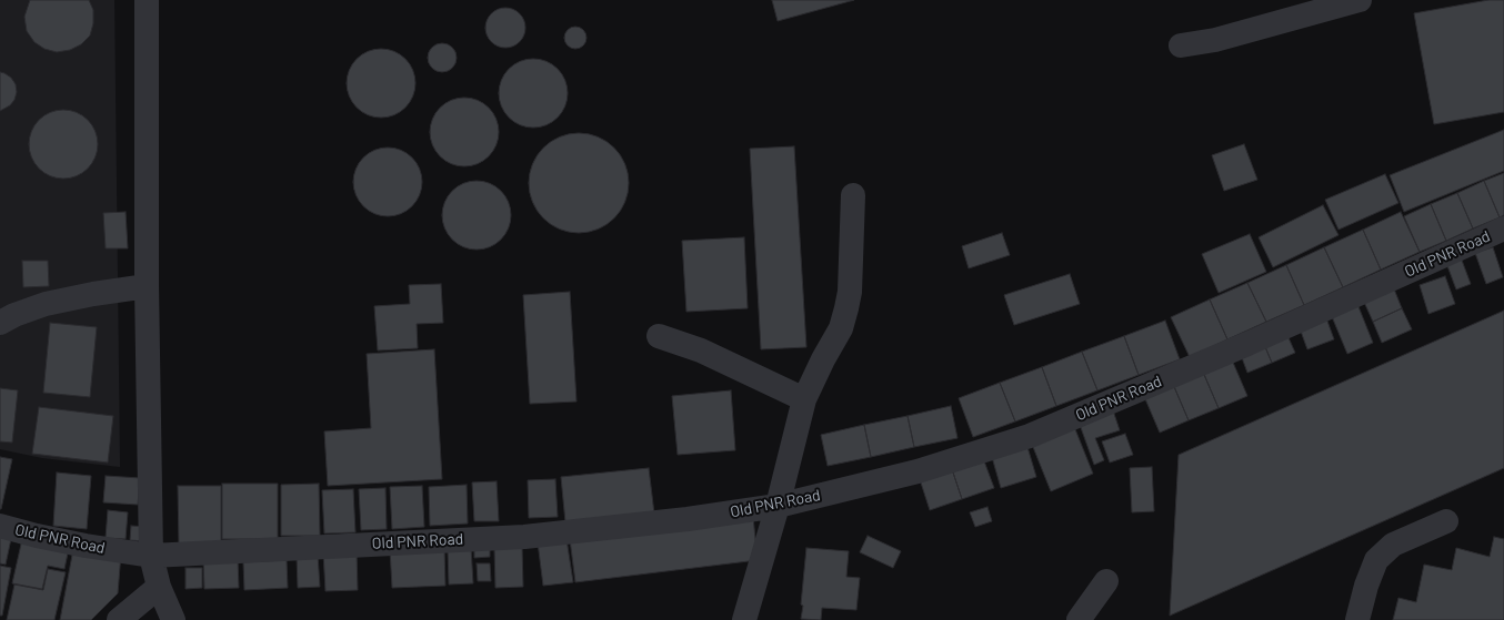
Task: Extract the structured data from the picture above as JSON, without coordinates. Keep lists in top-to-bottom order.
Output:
{
  "streets": {
    "street": ["Old PNR Road"]
  }
}
